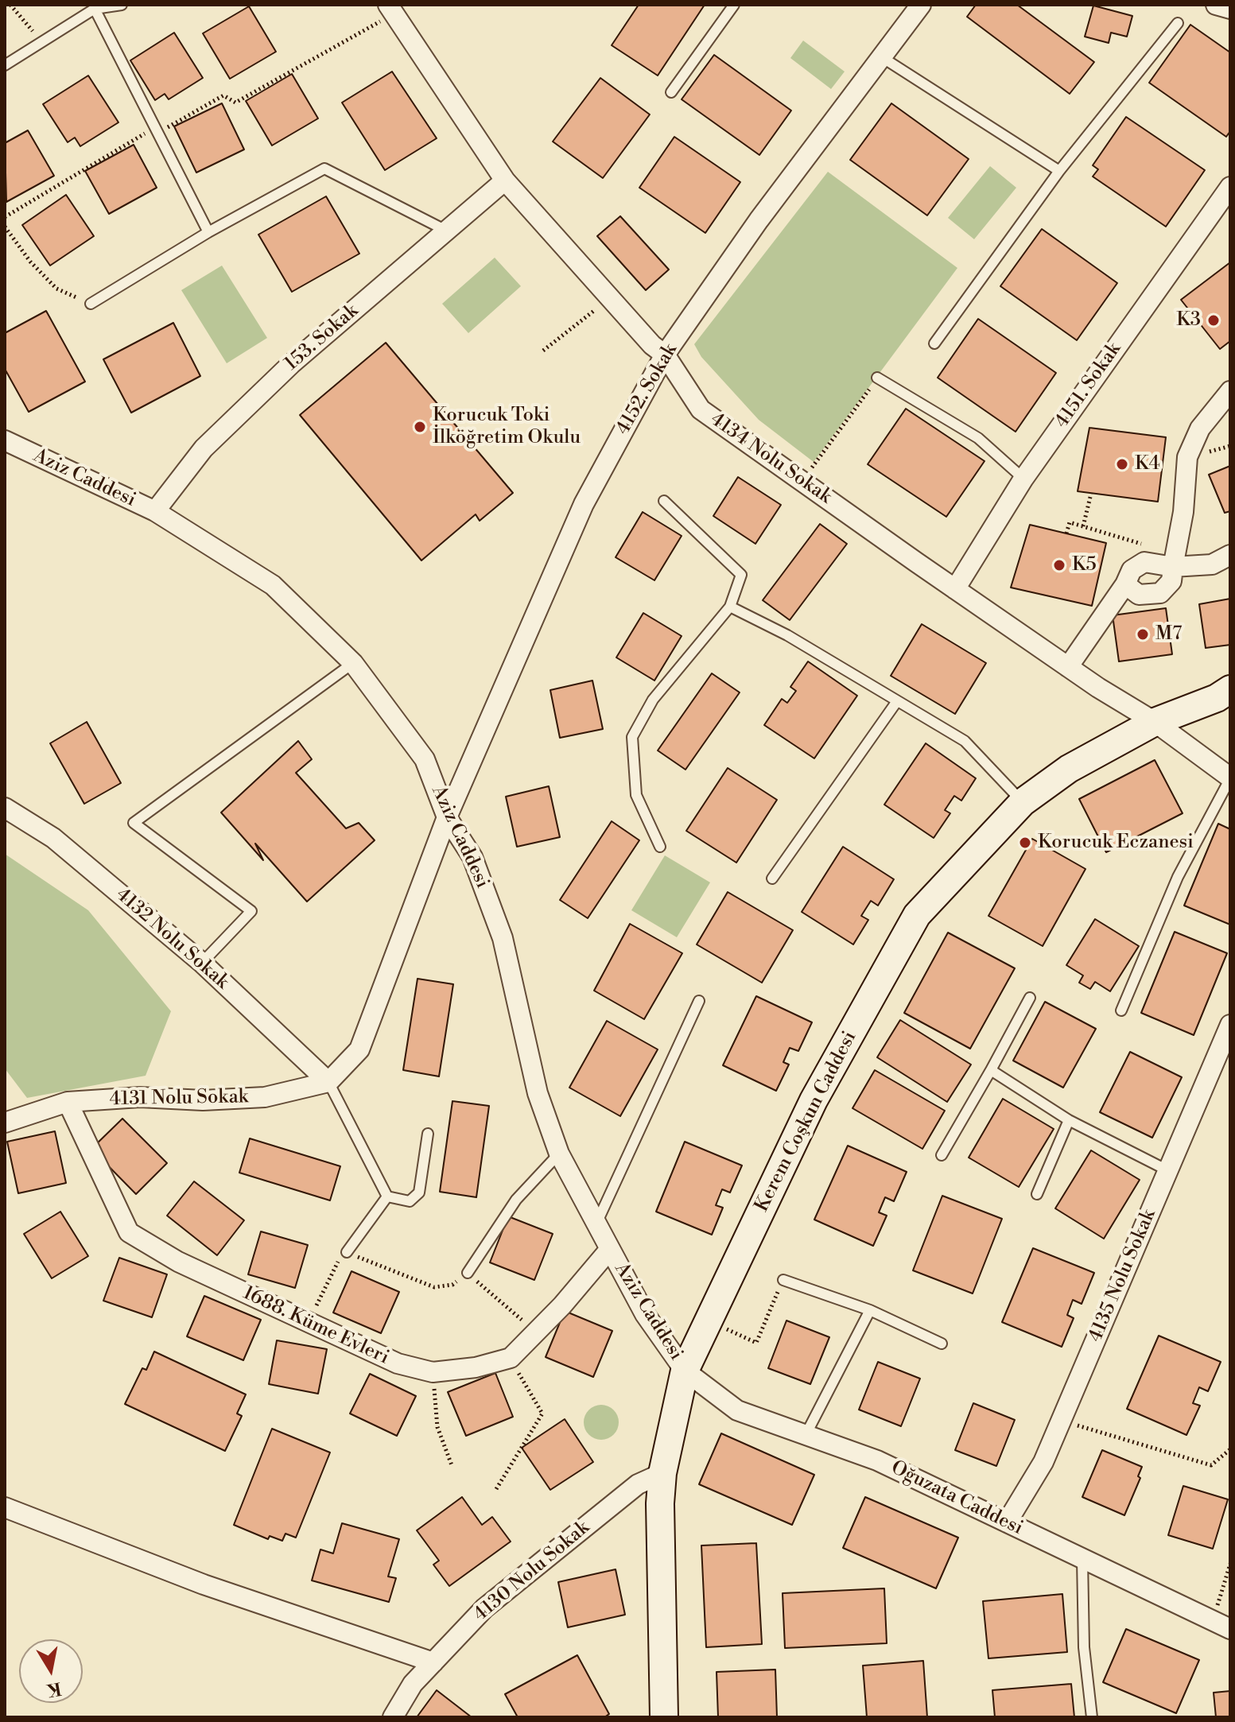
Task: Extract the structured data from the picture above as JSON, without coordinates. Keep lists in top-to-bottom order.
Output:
{
  "streets": {
    "street": [
      "153. Sokak",
      "4151. Sokak",
      "4152. Sokak",
      "4134 Nolu Sokak",
      "Aziz Caddesi",
      "4132 Nolu Sokak",
      "4131 Nolu Sokak",
      "Kerem Coşkun Caddesi",
      "4135 Nolu Sokak",
      "1688. Küme Evleri",
      "Oğuzata Caddesi",
      "4130 Nolu Sokak"
    ]
  },
  "crossings": [
    ["153. Sokak", "4134 Nolu Sokak"],
    ["153. Sokak", "Aziz Caddesi"],
    ["4151. Sokak", "4134 Nolu Sokak"],
    ["4152. Sokak", "4134 Nolu Sokak"],
    ["4152. Sokak", "Aziz Caddesi"],
    ["4134 Nolu Sokak", "Kerem Coşkun Caddesi"],
    ["Aziz Caddesi", "Kerem Coşkun Caddesi"],
    ["Aziz Caddesi", "1688. Küme Evleri"],
    ["Aziz Caddesi", "Oğuzata Caddesi"],
    ["4132 Nolu Sokak", "4131 Nolu Sokak"],
    ["4131 Nolu Sokak", "1688. Küme Evleri"],
    ["Kerem Coşkun Caddesi", "Oğuzata Caddesi"],
    ["Kerem Coşkun Caddesi", "4130 Nolu Sokak"],
    ["4135 Nolu Sokak", "Oğuzata Caddesi"]
  ],
  "places": [
    "K3",
    "Korucuk Toki İlköğretim Okulu",
    "K4",
    "K5",
    "M7",
    "Korucuk Eczanesi"
  ],
  "north": "bottom"
}
